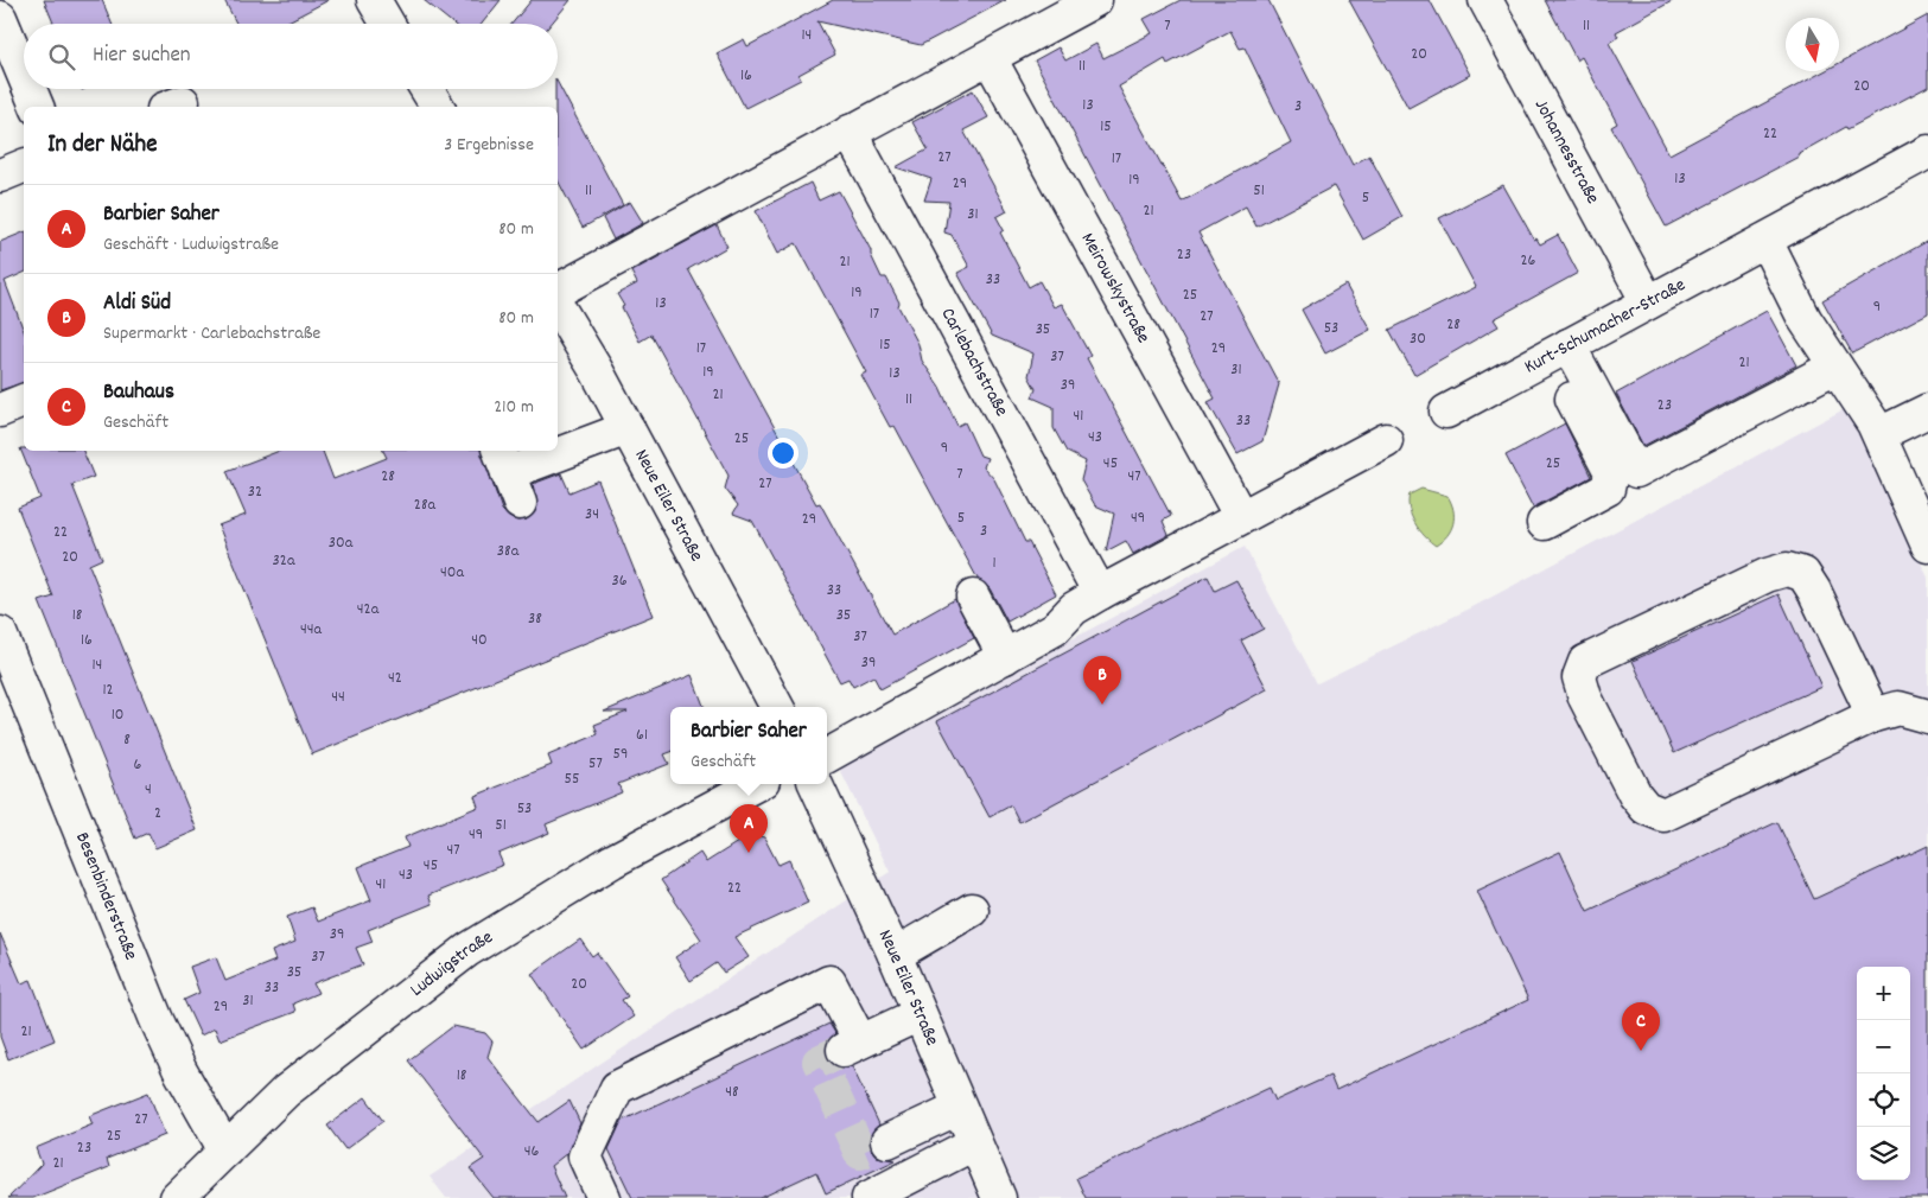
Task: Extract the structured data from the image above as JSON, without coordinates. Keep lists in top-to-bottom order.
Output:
{
  "streets": {
    "street": [
      "Johannesstraße",
      "Meirowskystraße",
      "Kurt-Schumacher-Straße",
      "Carlebachstraße",
      "Neue Eiler Straße",
      "Besenbinderstraße",
      "Ludwigstraße"
    ]
  },
  "crossings": [
    ["Johannesstraße", "Kurt-Schumacher-Straße"],
    ["Besenbinderstraße", "Ludwigstraße"]
  ],
  "house_numbers": [
    "7",
    "11",
    "14",
    "20",
    "11",
    "16",
    "20",
    "13",
    "3",
    "15",
    "22",
    "27",
    "17",
    "13",
    "19",
    "29",
    "11",
    "51",
    "5",
    "21",
    "31",
    "23",
    "26",
    "21",
    "33",
    "19",
    "25",
    "13",
    "9",
    "17",
    "27",
    "28",
    "53",
    "35",
    "30",
    "15",
    "17",
    "29",
    "37",
    "21",
    "31",
    "19",
    "13",
    "39",
    "21",
    "11",
    "23",
    "41",
    "33",
    "43",
    "25",
    "9",
    "45",
    "25",
    "7",
    "28",
    "47",
    "27",
    "32",
    "28a",
    "34",
    "5",
    "49",
    "29",
    "3",
    "22",
    "30a",
    "38a",
    "20",
    "32a",
    "1",
    "40a",
    "36",
    "33",
    "42a",
    "18",
    "35",
    "38",
    "44a",
    "37",
    "16",
    "40",
    "39",
    "14",
    "42",
    "12",
    "44",
    "10",
    "61",
    "8",
    "59",
    "57",
    "6",
    "55",
    "4",
    "53",
    "2",
    "51",
    "49",
    "47",
    "45",
    "43",
    "41",
    "22",
    "39",
    "37",
    "35",
    "20",
    "33",
    "31",
    "29",
    "21",
    "18",
    "48",
    "27",
    "25",
    "23",
    "46",
    "21"
  ],
  "north": "bottom",
  "page": {
    "search": "Hier suchen",
    "heading": ["In der Nähe", "3 Ergebnisse"],
    "list": [
      {
        "mark": "A",
        "name": "Barbier Saher",
        "note": "Geschäft · Ludwigstraße",
        "value": "80 m"
      },
      {
        "mark": "B",
        "name": "Aldi Süd",
        "note": "Supermarkt · Carlebachstraße",
        "value": "80 m"
      },
      {
        "mark": "C",
        "name": "Bauhaus",
        "note": "Geschäft",
        "value": "210 m"
      }
    ],
    "pins": ["B", "A", "C"],
    "popup": ["Barbier Saher", "Geschäft"],
    "map_buttons": ["+", "−"]
  }
}
